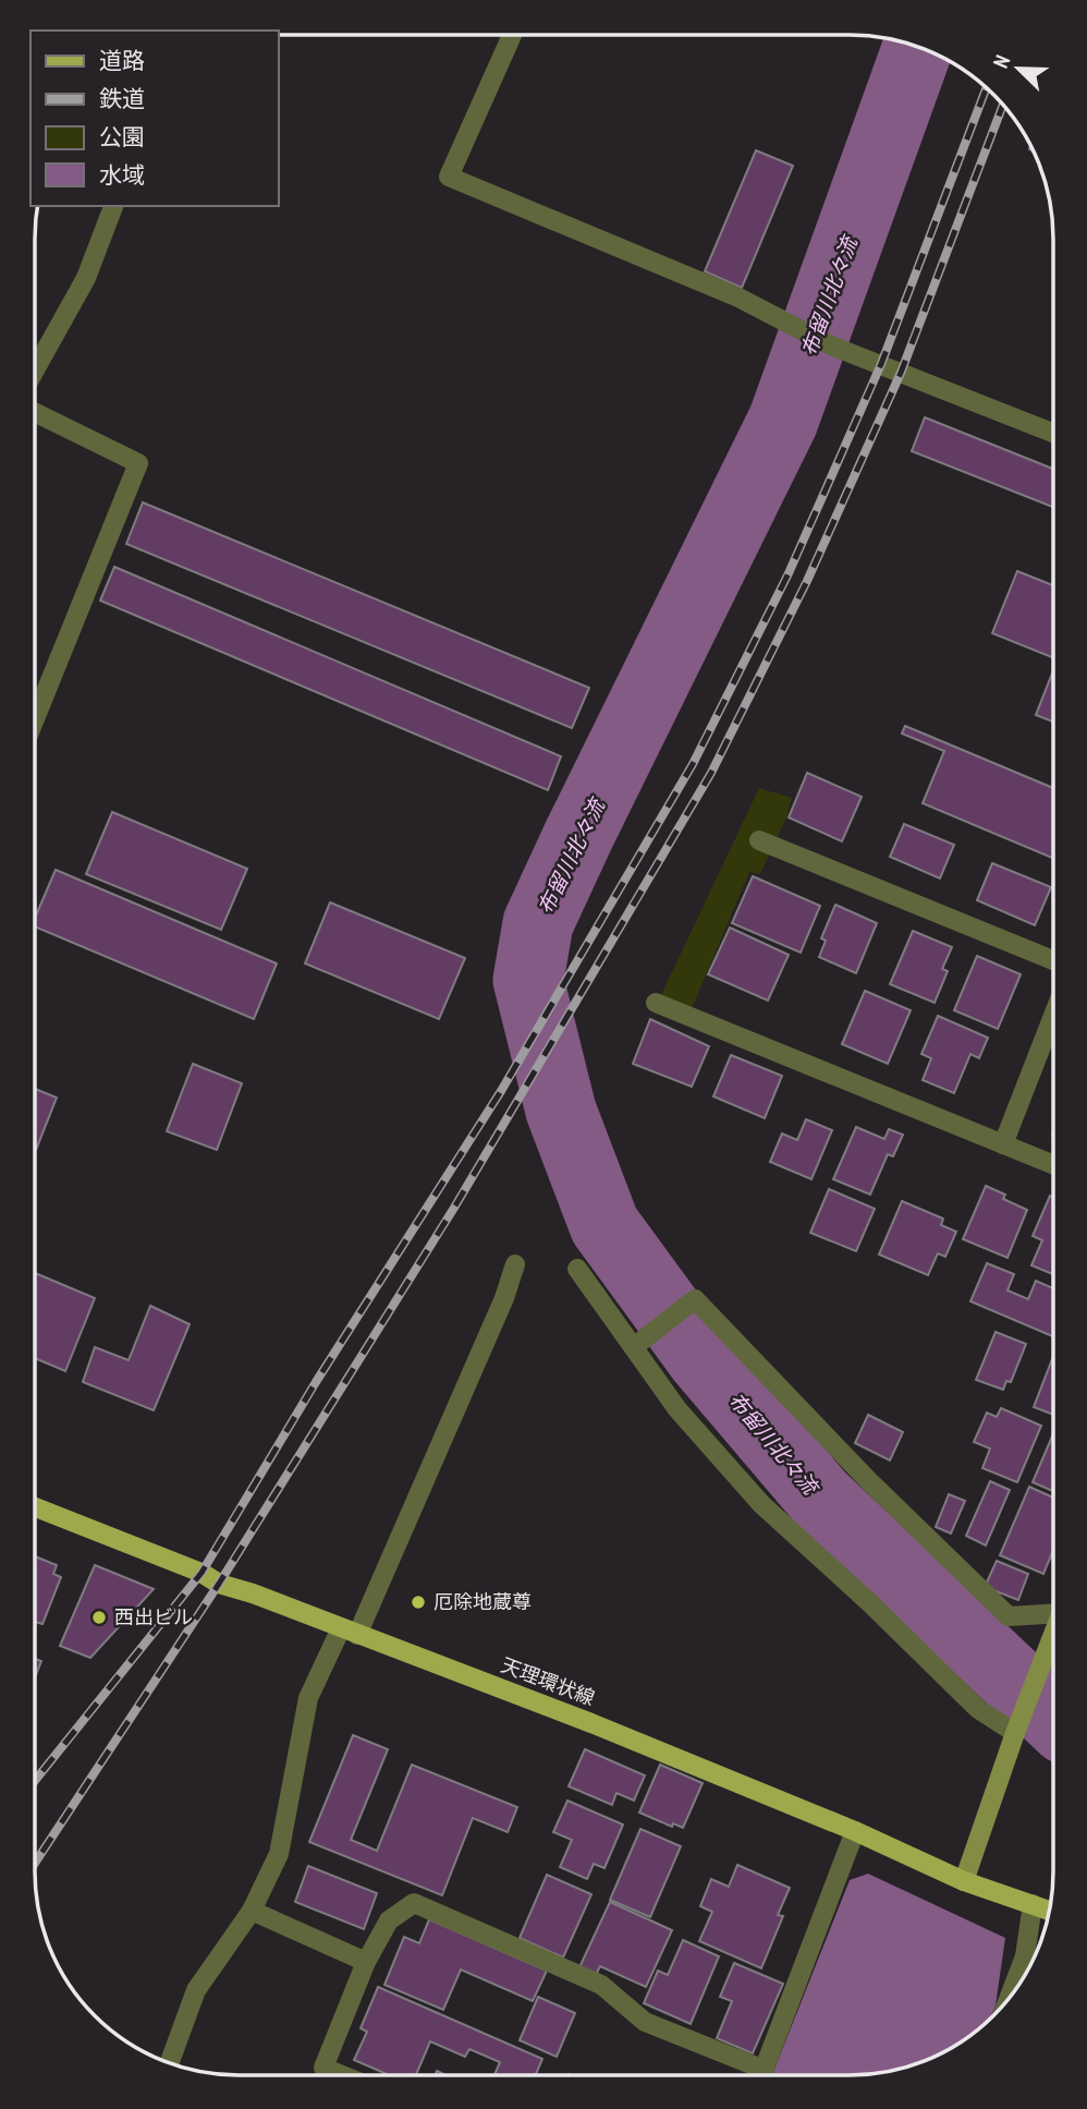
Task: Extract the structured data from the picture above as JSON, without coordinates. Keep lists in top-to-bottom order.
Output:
{
  "streets": {
    "main road": ["天理環状線"]
  },
  "water": ["布留川北々流"],
  "places": ["厄除地蔵尊", "西出ビル"],
  "legend": [
    "道路",
    "鉄道",
    "公園",
    "水域"
  ],
  "north": "top left"
}
